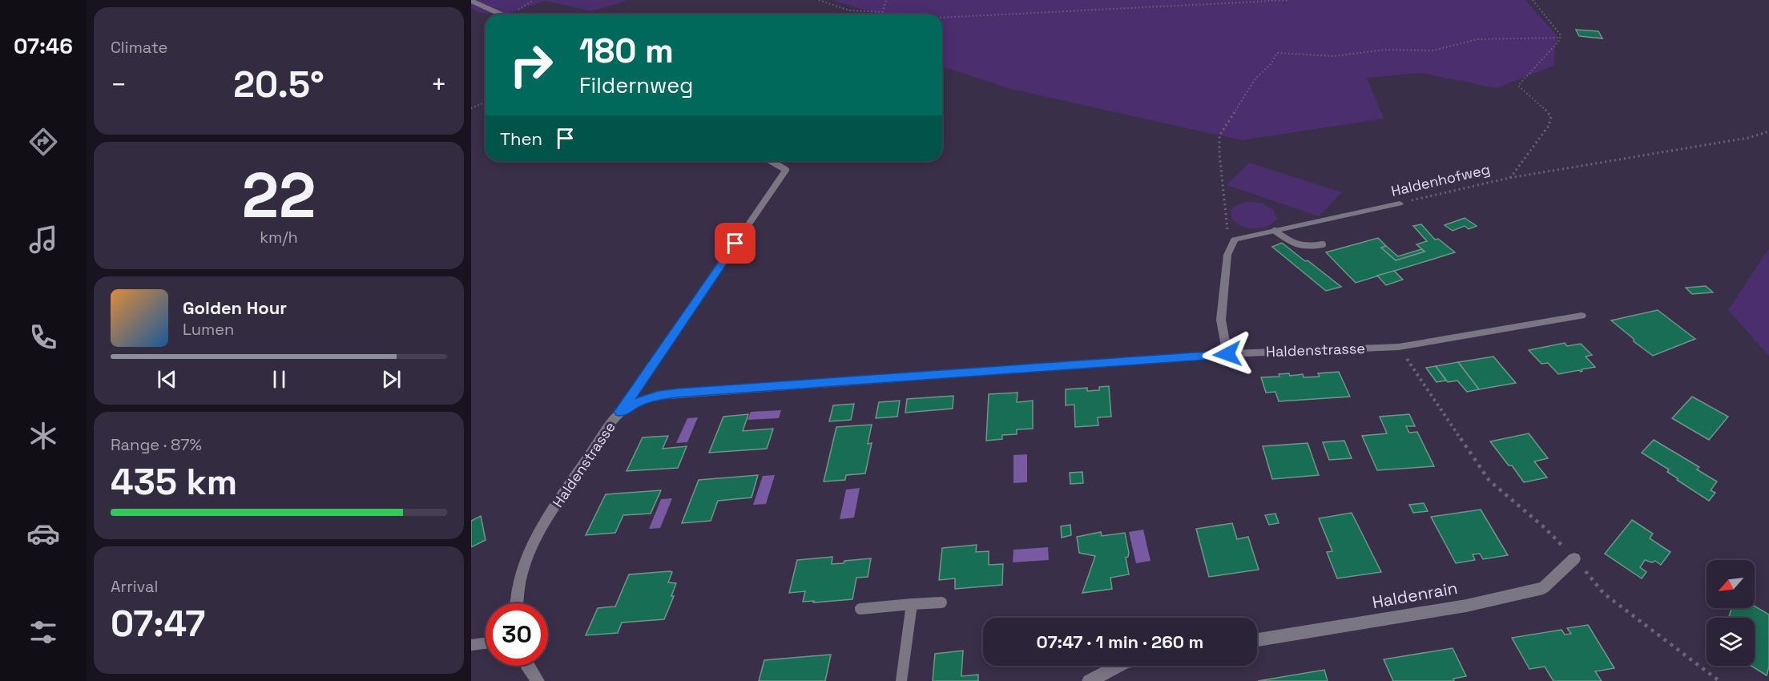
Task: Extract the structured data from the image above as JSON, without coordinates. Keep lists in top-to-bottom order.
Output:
{
  "streets": {
    "street": ["Haldenhofweg", "Haldenstrasse", "Haldenrain"]
  },
  "north": "bottom left",
  "page": {
    "tabs": "07:46",
    "tile": [
      "Climate",
      ["22", "km/h"],
      ["Range · 87%", "435 km"],
      ["Arrival", "07:47"]
    ],
    "turn": ["180 m", "Fildernweg"],
    "heat": ["−", "20.5°", "+"],
    "then": "Then",
    "song": ["Golden Hour", "Lumen"],
    "limit": "30",
    "trip": "07:47 · 1 min · 260 m"
  }
}
